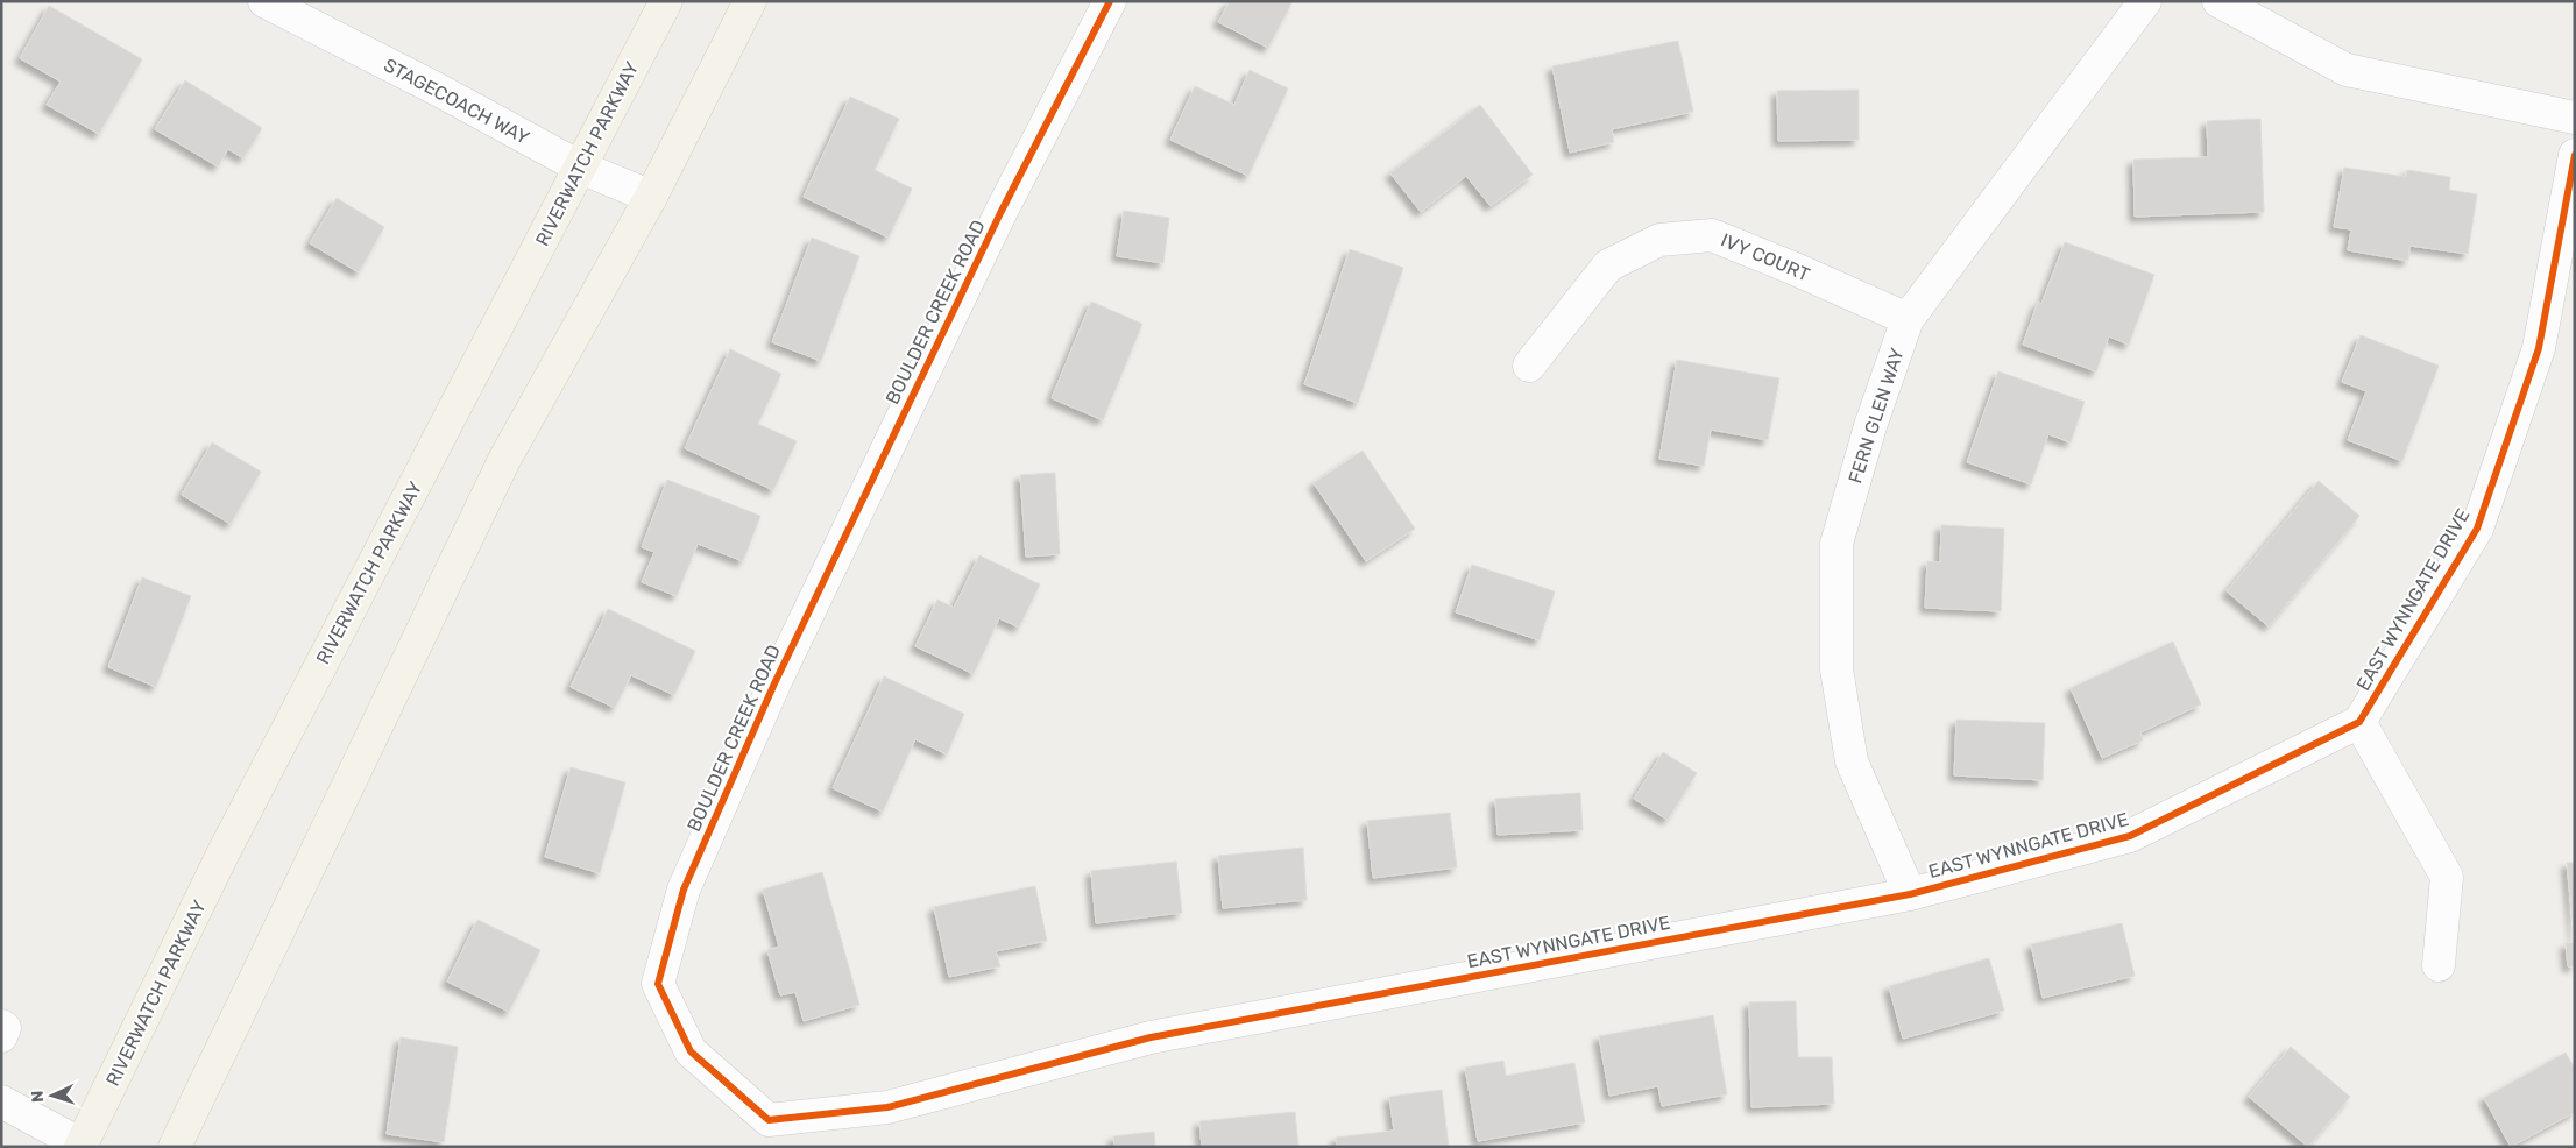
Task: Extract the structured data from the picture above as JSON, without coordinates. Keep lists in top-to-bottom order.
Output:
{
  "streets": {
    "main road": ["RIVERWATCH PARKWAY"],
    "street": [
      "STAGECOACH WAY",
      "IVY COURT",
      "BOULDER CREEK ROAD",
      "FERN GLEN WAY",
      "EAST WYNNGATE DRIVE"
    ]
  },
  "crossings": [
    ["STAGECOACH WAY", "RIVERWATCH PARKWAY"],
    ["IVY COURT", "FERN GLEN WAY"],
    ["BOULDER CREEK ROAD", "EAST WYNNGATE DRIVE"],
    ["FERN GLEN WAY", "EAST WYNNGATE DRIVE"]
  ],
  "north": "left"
}
